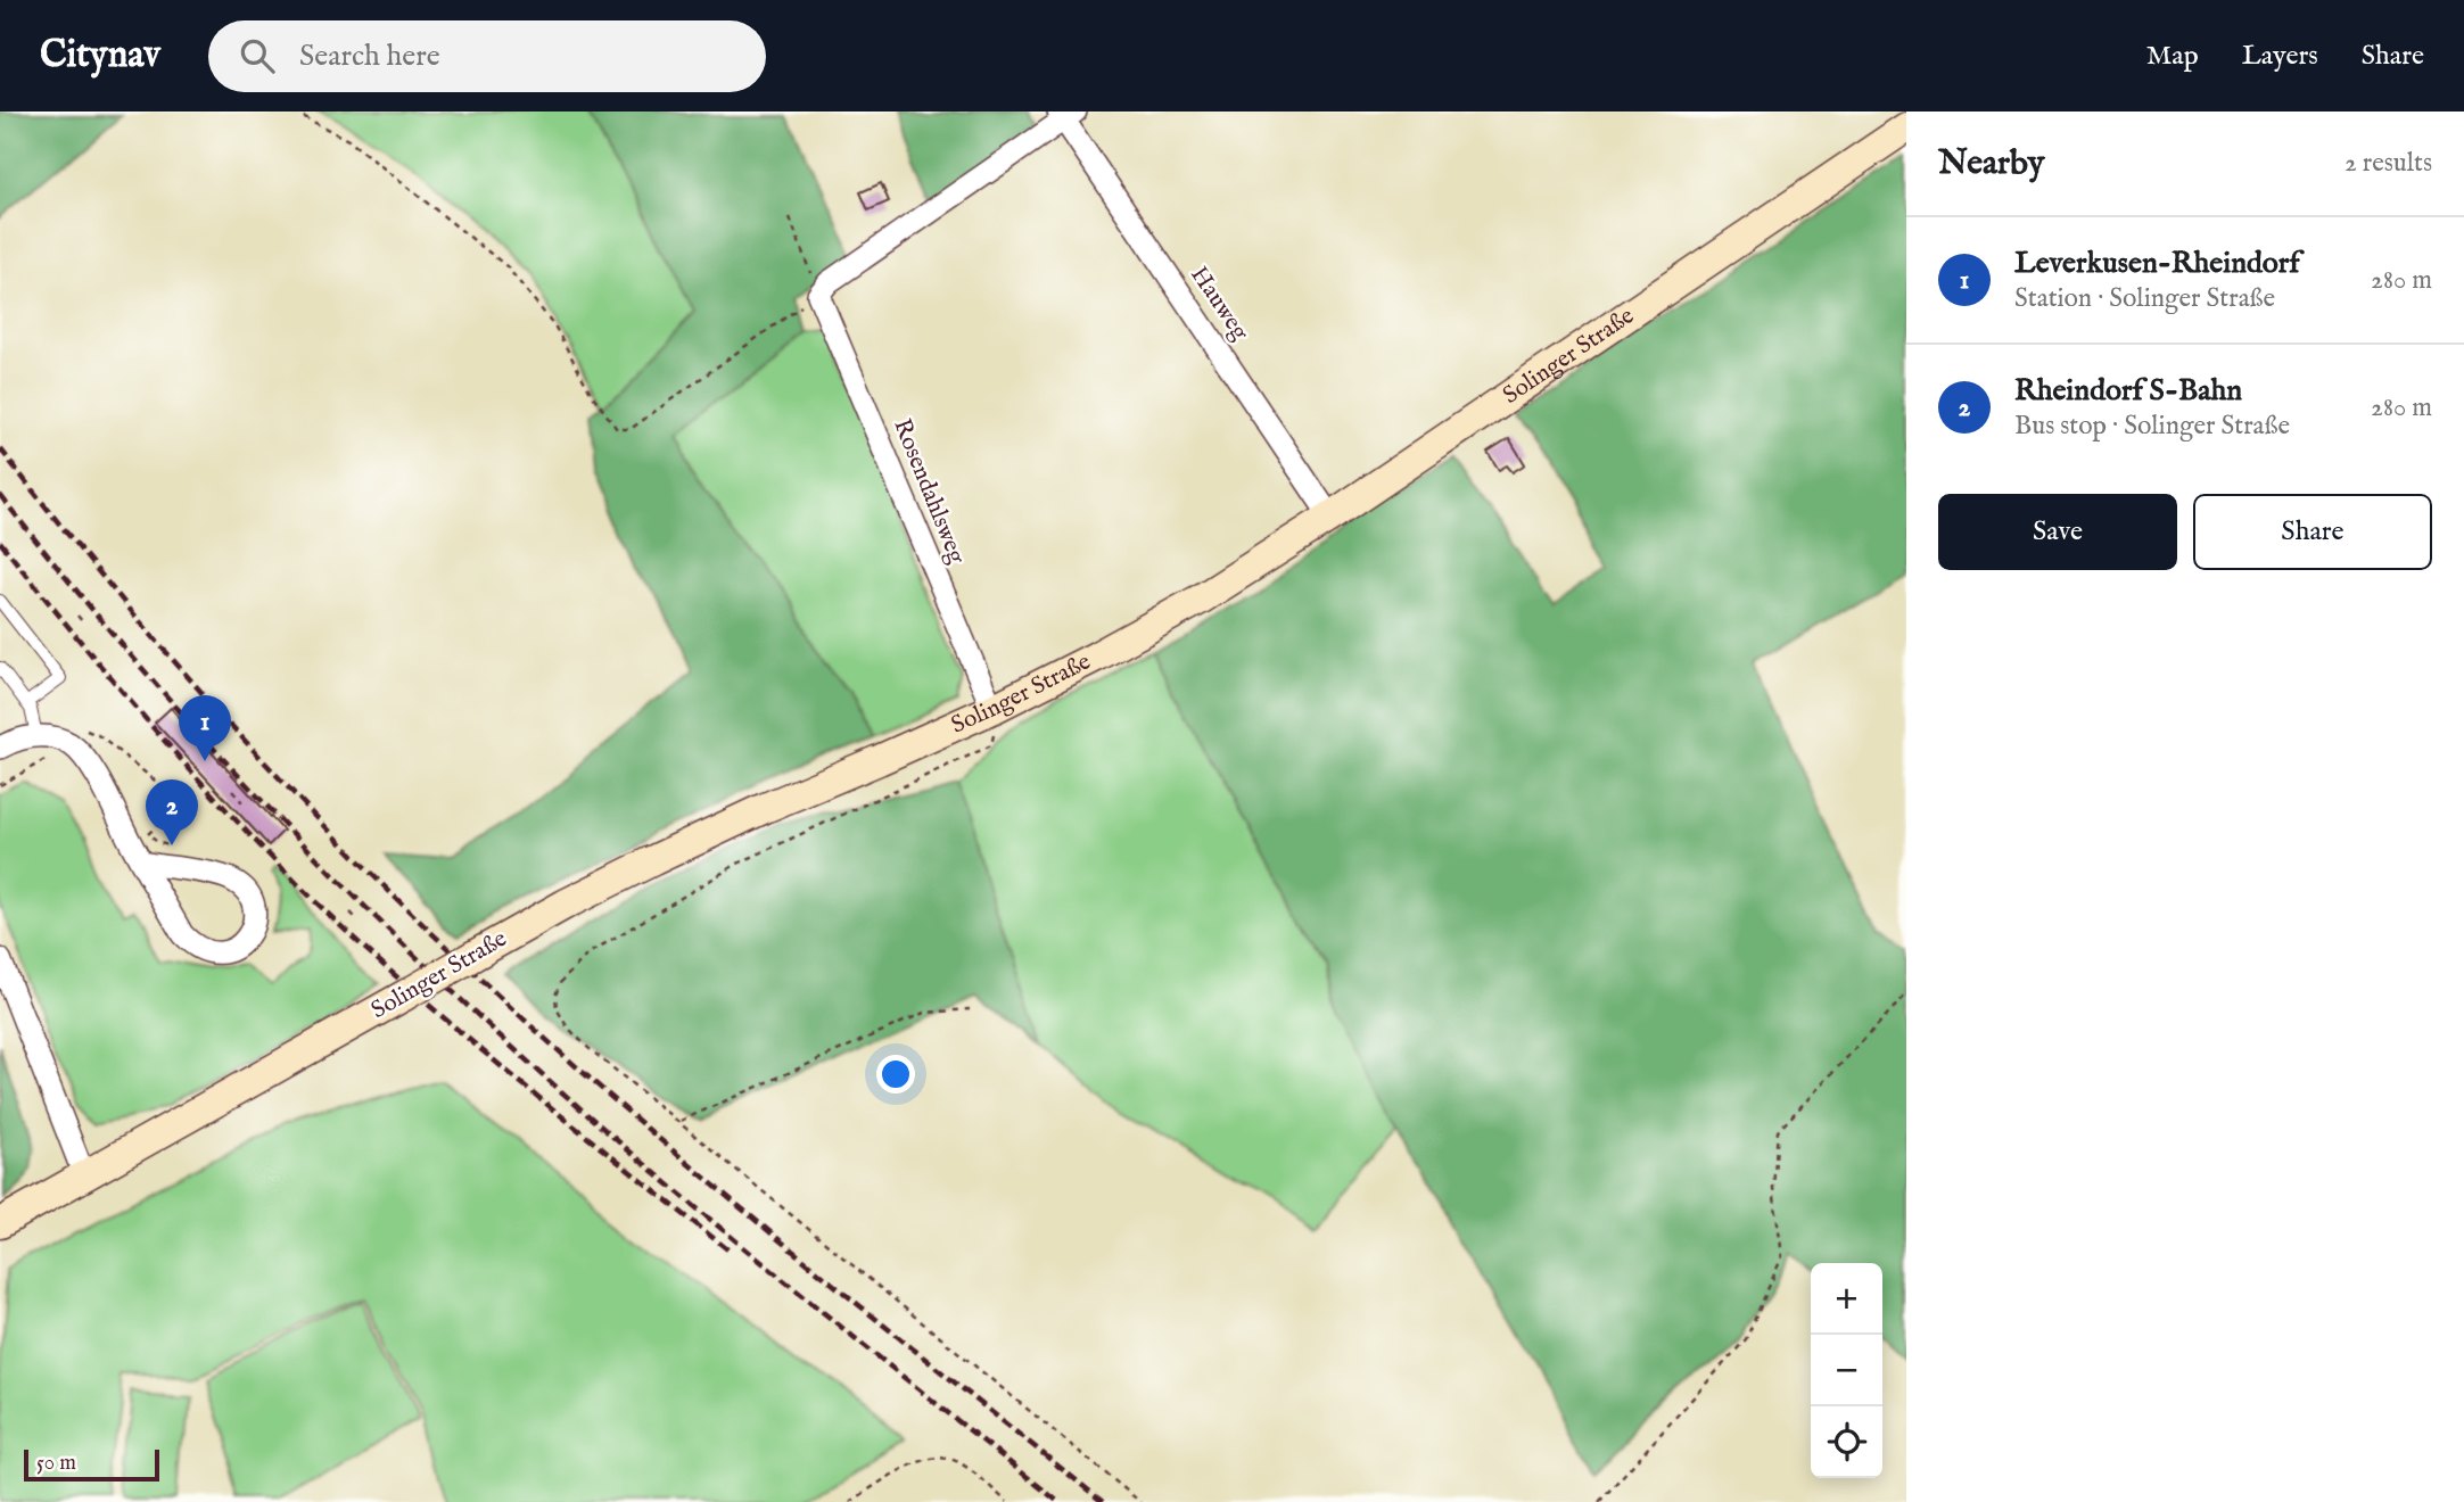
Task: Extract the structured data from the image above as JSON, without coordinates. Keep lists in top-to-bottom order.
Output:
{
  "streets": {
    "main road": ["Solinger Straße"],
    "street": ["Hauweg", "Rosendahlsweg"]
  },
  "crossings": [
    ["Hauweg", "Solinger Straße"],
    ["Hauweg", "Rosendahlsweg"],
    ["Solinger Straße", "Rosendahlsweg"]
  ],
  "scale_bar": "50 m",
  "page": {
    "header": "Citynav",
    "search": "Search here",
    "nav": ["Map", "Layers", "Share"],
    "heading": ["Nearby", "2 results"],
    "list": [
      {
        "mark": "1",
        "name": "Leverkusen-Rheindorf",
        "note": "Station · Solinger Straße",
        "value": "280 m"
      },
      {
        "mark": "2",
        "name": "Rheindorf S-Bahn",
        "note": "Bus stop · Solinger Straße",
        "value": "280 m"
      }
    ],
    "buttons": ["Save", "Share"],
    "pins": ["1", "2"],
    "map_buttons": ["+", "−"],
    "scale": "50 m"
  }
}
